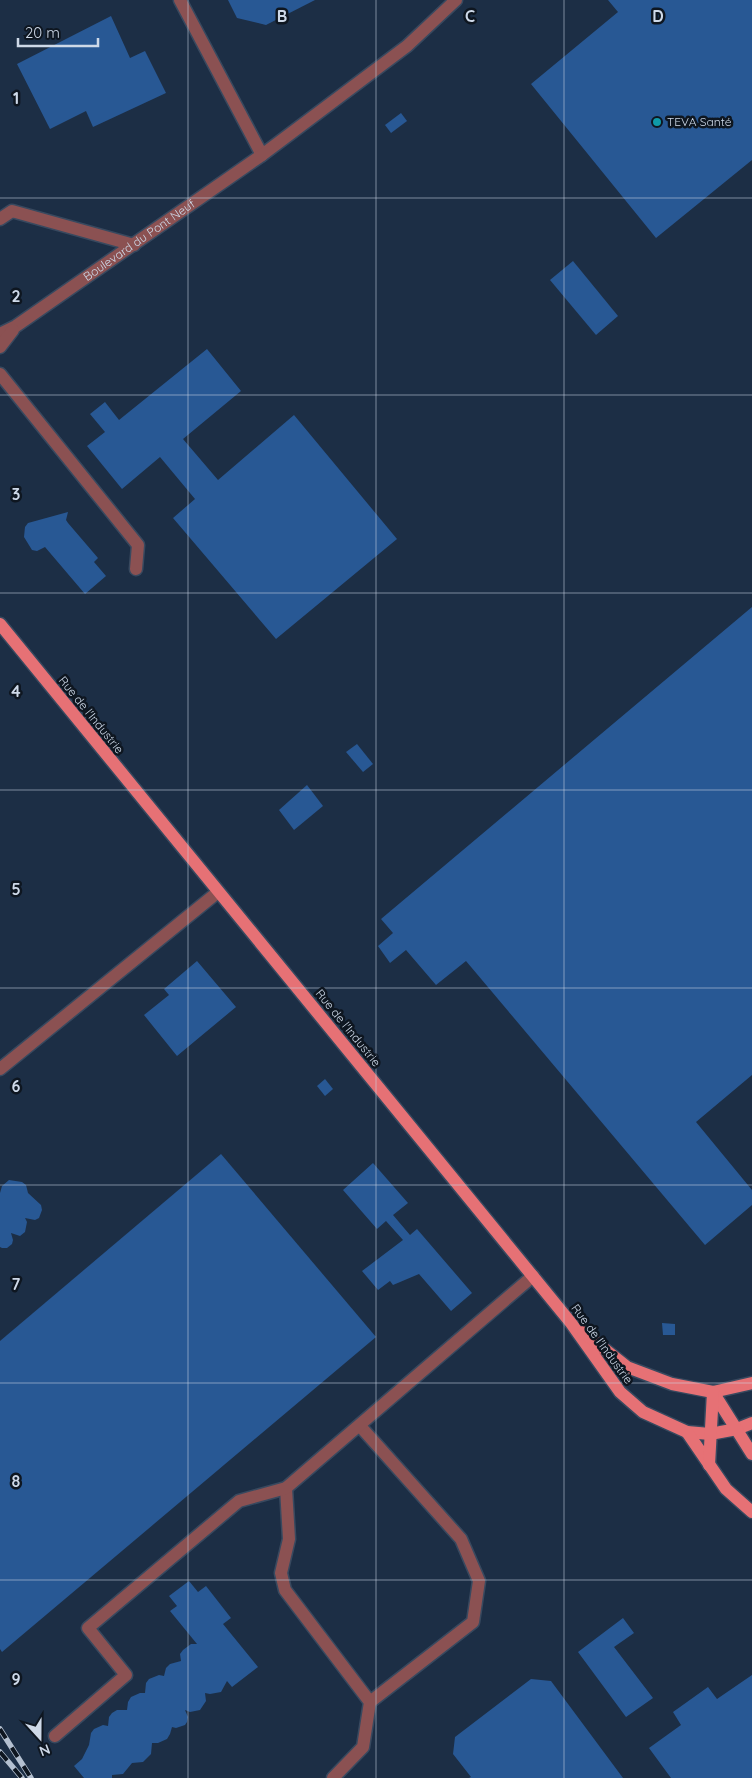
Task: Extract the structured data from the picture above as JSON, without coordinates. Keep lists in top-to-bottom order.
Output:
{
  "streets": {
    "main road": ["Rue de l'Industrie"],
    "street": ["Boulevard du Pont Neuf"]
  },
  "places": ["TEVA Santé"],
  "scale_bar": "20 m",
  "north": "bottom",
  "grid": {
    "columns": ["B", "C", "D"],
    "rows": [
      "1",
      "2",
      "3",
      "4",
      "5",
      "6",
      "7",
      "8",
      "9"
    ]
  }
}
